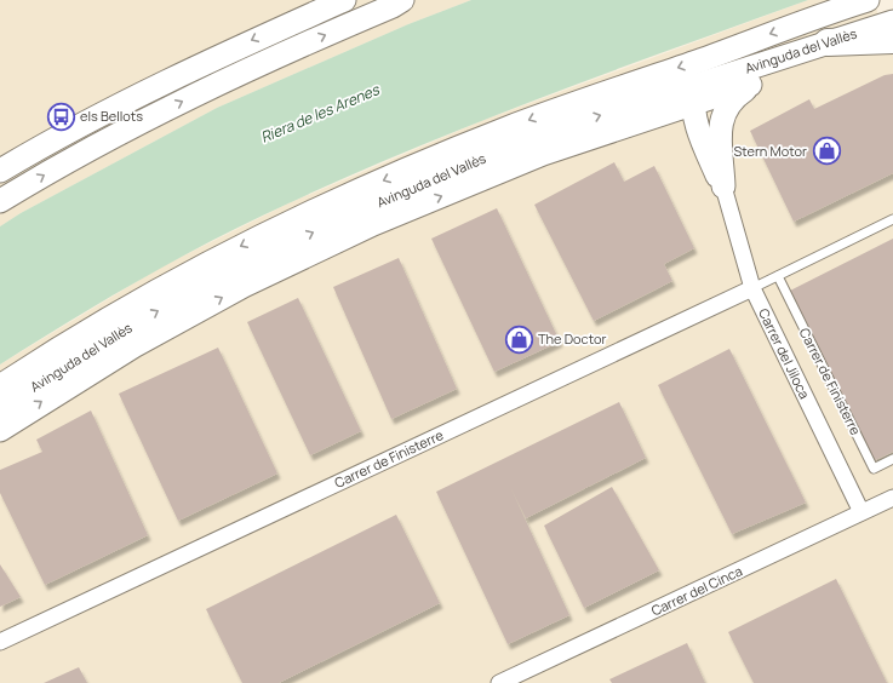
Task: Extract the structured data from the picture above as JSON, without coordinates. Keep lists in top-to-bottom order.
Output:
{
  "streets": {
    "main road": ["Avinguda del Vallès"],
    "street": ["Carrer del Jiloca", "Carrer de Finisterre", "Carrer del Cinca"]
  },
  "crossings": [
    ["Carrer del Jiloca", "Carrer de Finisterre"],
    ["Carrer del Jiloca", "Carrer del Cinca"]
  ],
  "water": ["Riera de les Arenes"],
  "places": {
    "bus stop": ["els Bellots"],
    "shop": ["Stern Motor", "The Doctor"]
  }
}
